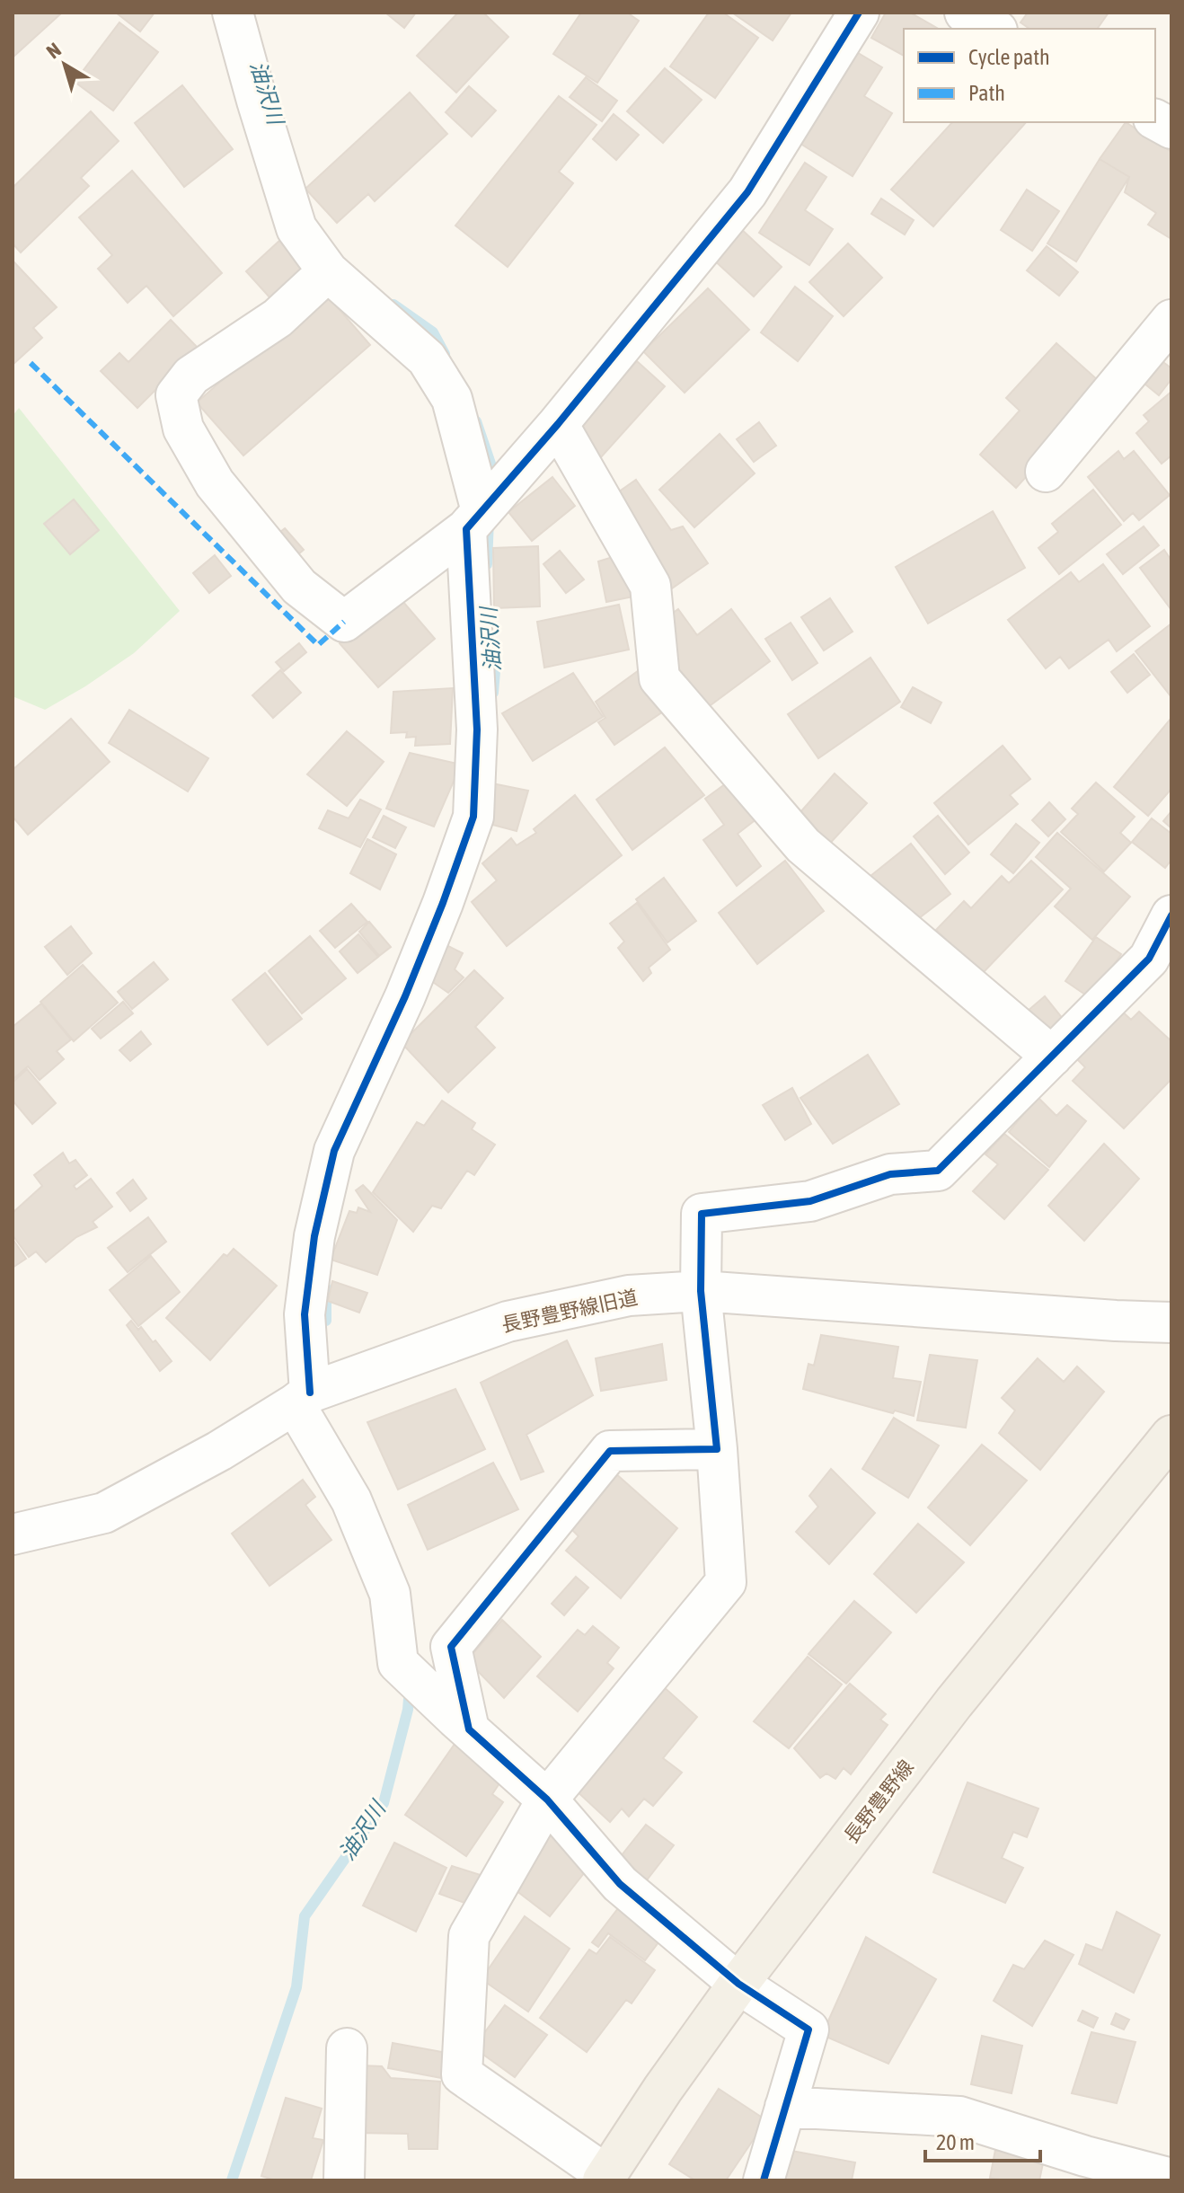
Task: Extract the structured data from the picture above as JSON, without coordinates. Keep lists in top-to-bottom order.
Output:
{
  "streets": {
    "main road": ["長野豊野線"],
    "street": ["長野豊野線旧道"]
  },
  "water": ["油沢川"],
  "legend": ["Cycle path", "Path"],
  "scale_bar": "20 m",
  "north": "top left"
}
